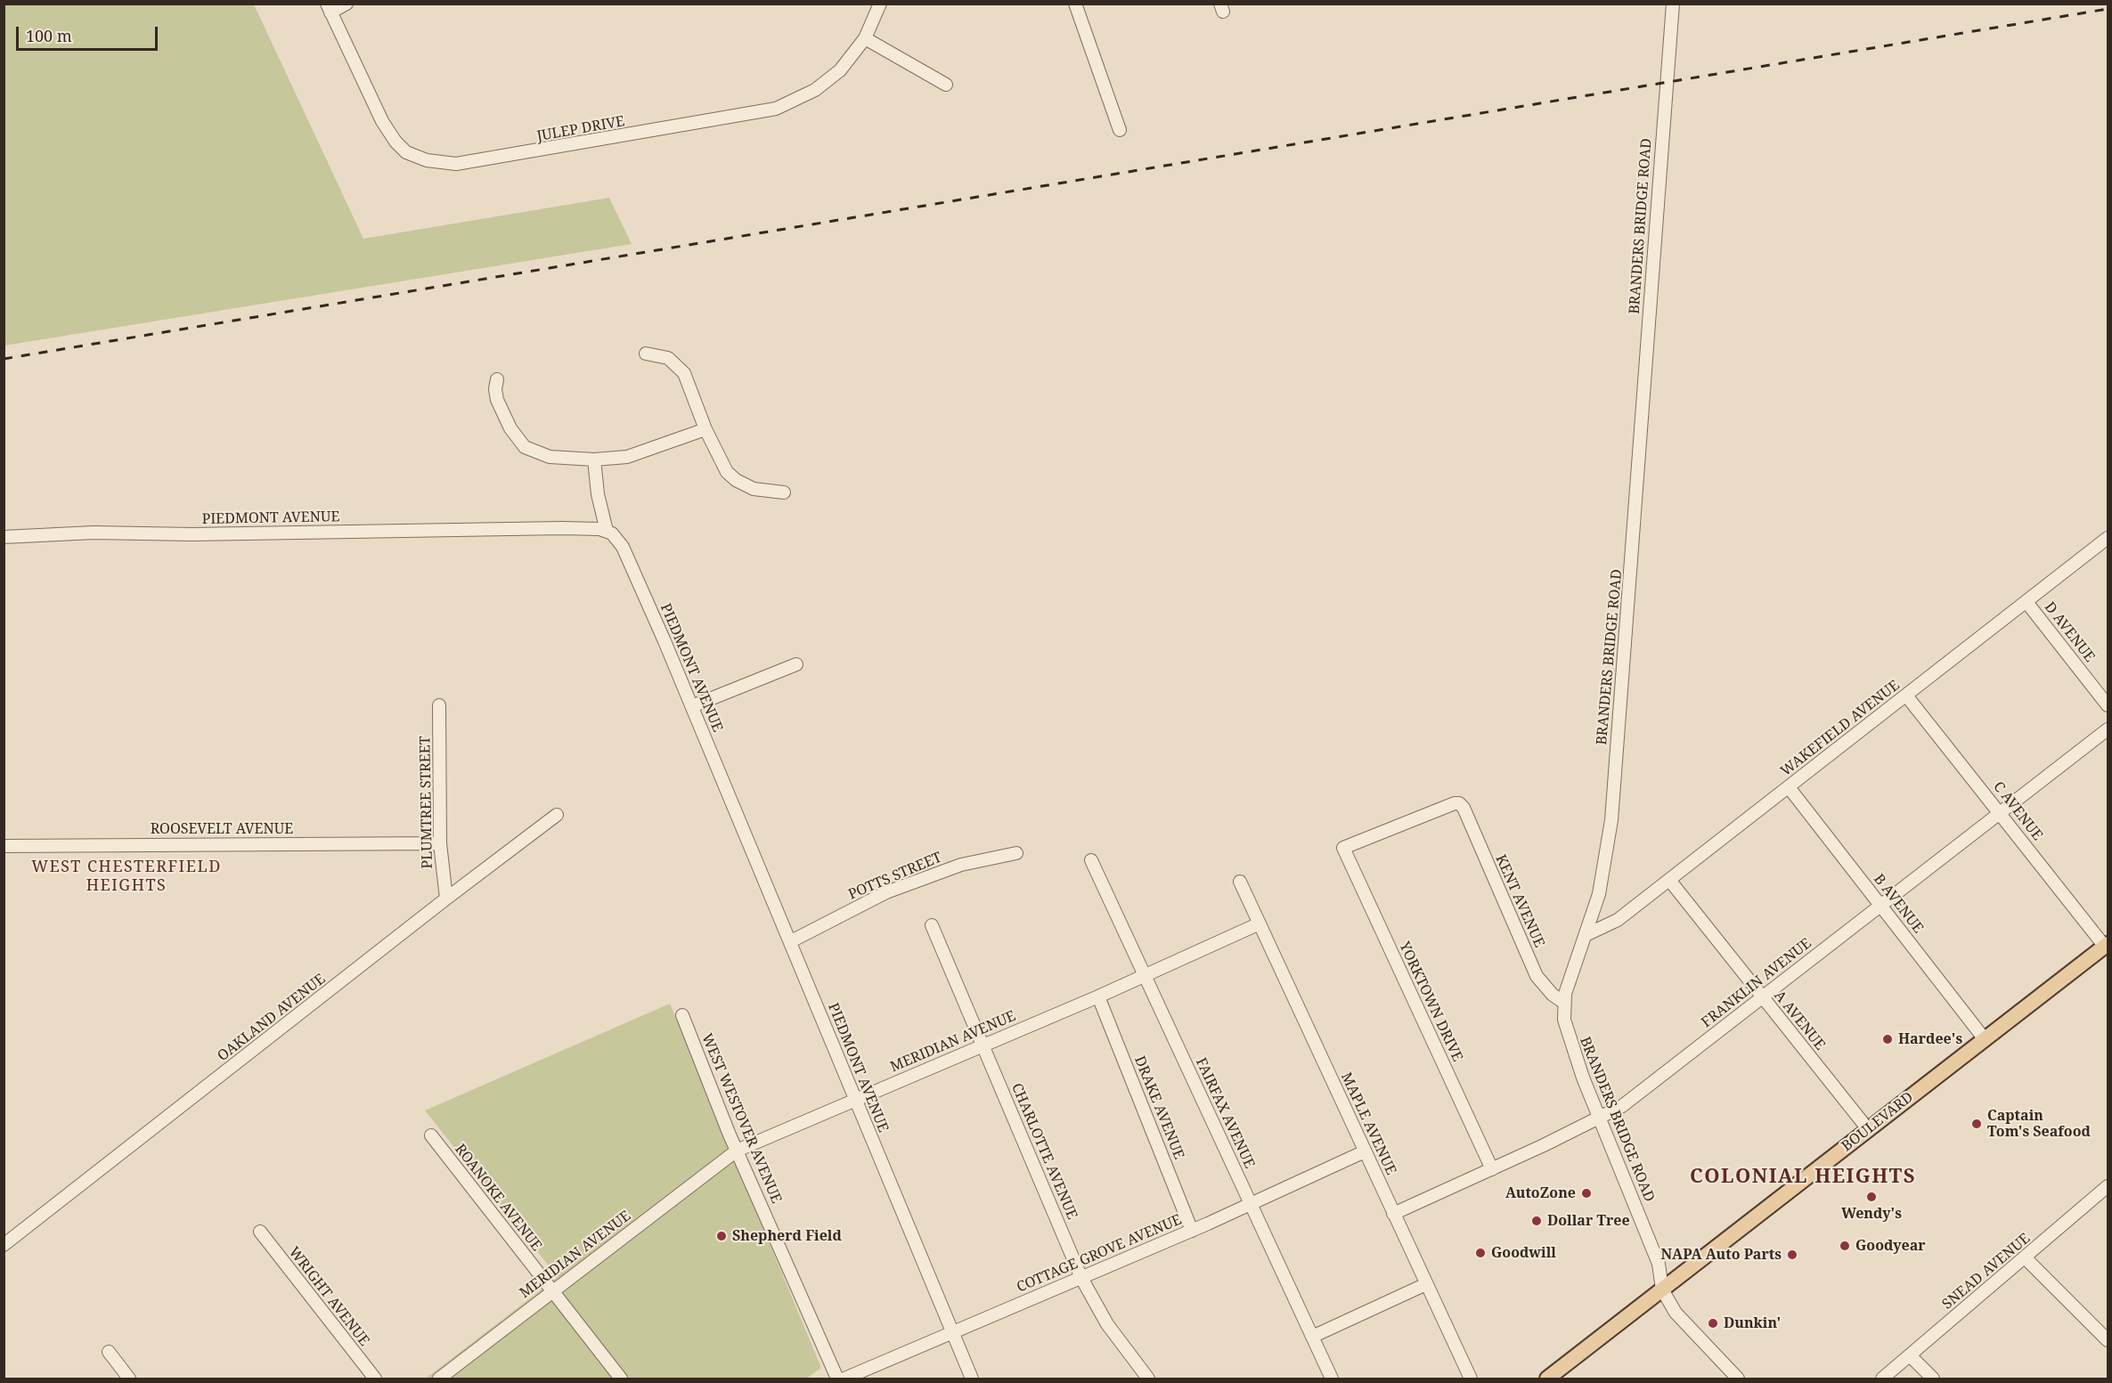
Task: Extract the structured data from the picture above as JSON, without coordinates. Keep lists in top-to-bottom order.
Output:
{
  "streets": {
    "main road": ["BOULEVARD"],
    "street": [
      "JULEP DRIVE",
      "BRANDERS BRIDGE ROAD",
      "PIEDMONT AVENUE",
      "D AVENUE",
      "WAKEFIELD AVENUE",
      "PLUMTREE STREET",
      "C AVENUE",
      "ROOSEVELT AVENUE",
      "POTTS STREET",
      "KENT AVENUE",
      "B AVENUE",
      "FRANKLIN AVENUE",
      "YORKTOWN DRIVE",
      "OAKLAND AVENUE",
      "A AVENUE",
      "MERIDIAN AVENUE",
      "DRAKE AVENUE",
      "FAIRFAX AVENUE",
      "WEST WESTOVER AVENUE",
      "MAPLE AVENUE",
      "CHARLOTTE AVENUE",
      "ROANOKE AVENUE",
      "COTTAGE GROVE AVENUE",
      "SNEAD AVENUE",
      "WRIGHT AVENUE"
    ]
  },
  "crossings": [
    ["BRANDERS BRIDGE ROAD", "WAKEFIELD AVENUE"],
    ["BRANDERS BRIDGE ROAD", "KENT AVENUE"],
    ["BRANDERS BRIDGE ROAD", "FRANKLIN AVENUE"],
    ["BRANDERS BRIDGE ROAD", "BOULEVARD"],
    ["PIEDMONT AVENUE", "POTTS STREET"],
    ["PIEDMONT AVENUE", "MERIDIAN AVENUE"],
    ["PIEDMONT AVENUE", "COTTAGE GROVE AVENUE"],
    ["D AVENUE", "WAKEFIELD AVENUE"],
    ["WAKEFIELD AVENUE", "C AVENUE"],
    ["WAKEFIELD AVENUE", "B AVENUE"],
    ["WAKEFIELD AVENUE", "A AVENUE"],
    ["PLUMTREE STREET", "ROOSEVELT AVENUE"],
    ["PLUMTREE STREET", "OAKLAND AVENUE"],
    ["C AVENUE", "FRANKLIN AVENUE"],
    ["C AVENUE", "BOULEVARD"],
    ["KENT AVENUE", "YORKTOWN DRIVE"],
    ["B AVENUE", "FRANKLIN AVENUE"],
    ["B AVENUE", "BOULEVARD"],
    ["FRANKLIN AVENUE", "YORKTOWN DRIVE"],
    ["FRANKLIN AVENUE", "A AVENUE"],
    ["FRANKLIN AVENUE", "MAPLE AVENUE"],
    ["A AVENUE", "BOULEVARD"],
    ["MERIDIAN AVENUE", "DRAKE AVENUE"],
    ["MERIDIAN AVENUE", "FAIRFAX AVENUE"],
    ["MERIDIAN AVENUE", "WEST WESTOVER AVENUE"],
    ["MERIDIAN AVENUE", "MAPLE AVENUE"],
    ["MERIDIAN AVENUE", "CHARLOTTE AVENUE"],
    ["MERIDIAN AVENUE", "ROANOKE AVENUE"],
    ["DRAKE AVENUE", "COTTAGE GROVE AVENUE"],
    ["FAIRFAX AVENUE", "COTTAGE GROVE AVENUE"],
    ["MAPLE AVENUE", "COTTAGE GROVE AVENUE"],
    ["CHARLOTTE AVENUE", "COTTAGE GROVE AVENUE"]
  ],
  "districts": ["WEST CHESTERFIELD HEIGHTS", "COLONIAL HEIGHTS"],
  "places": [
    "Hardee's",
    "Captain Tom's Seafood",
    "AutoZone",
    "Wendy's",
    "Dollar Tree",
    "Shepherd Field",
    "Goodyear",
    "Goodwill",
    "NAPA Auto Parts",
    "Dunkin'"
  ],
  "scale_bar": "100 m"
}
